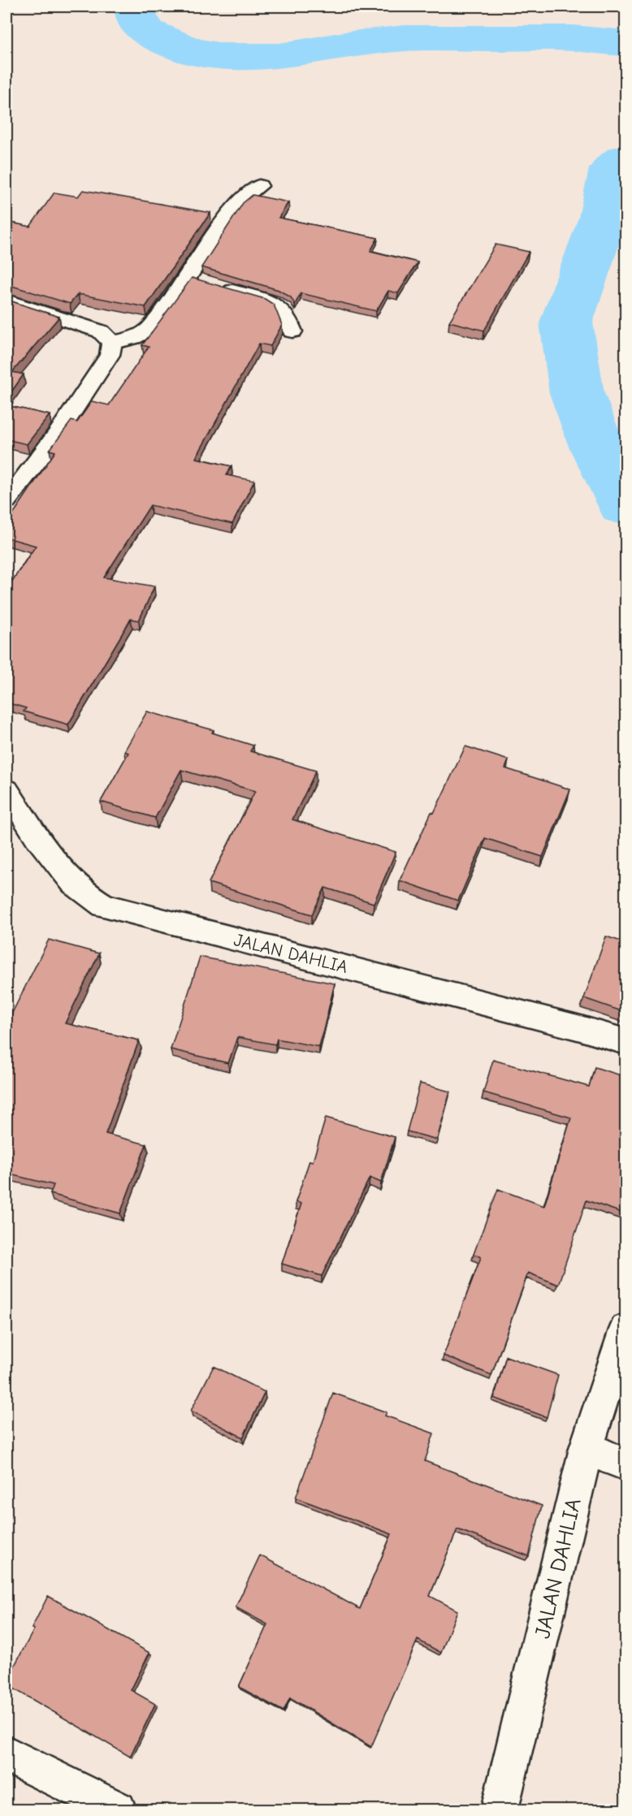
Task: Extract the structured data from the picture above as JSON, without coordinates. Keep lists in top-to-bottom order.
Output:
{
  "streets": {
    "street": ["JALAN DAHLIA"]
  }
}
